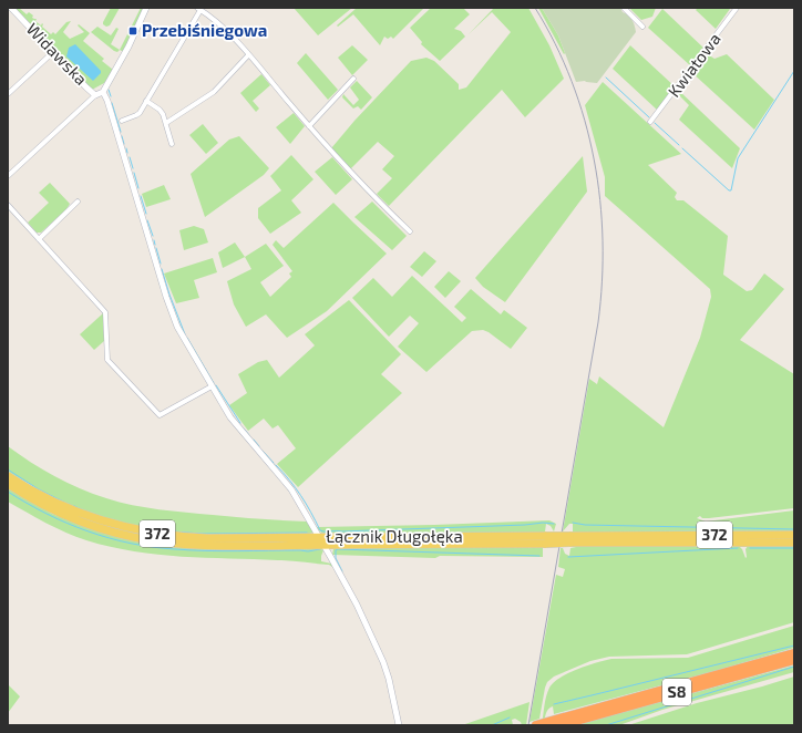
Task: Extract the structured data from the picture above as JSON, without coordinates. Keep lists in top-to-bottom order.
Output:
{
  "streets": {
    "highway": ["S8"],
    "main road": ["372", "Łącznik Długołęka"],
    "street": ["Widawska", "Kwiatowa"]
  },
  "places": {
    "transit": ["Przebiśniegowa"]
  }
}
